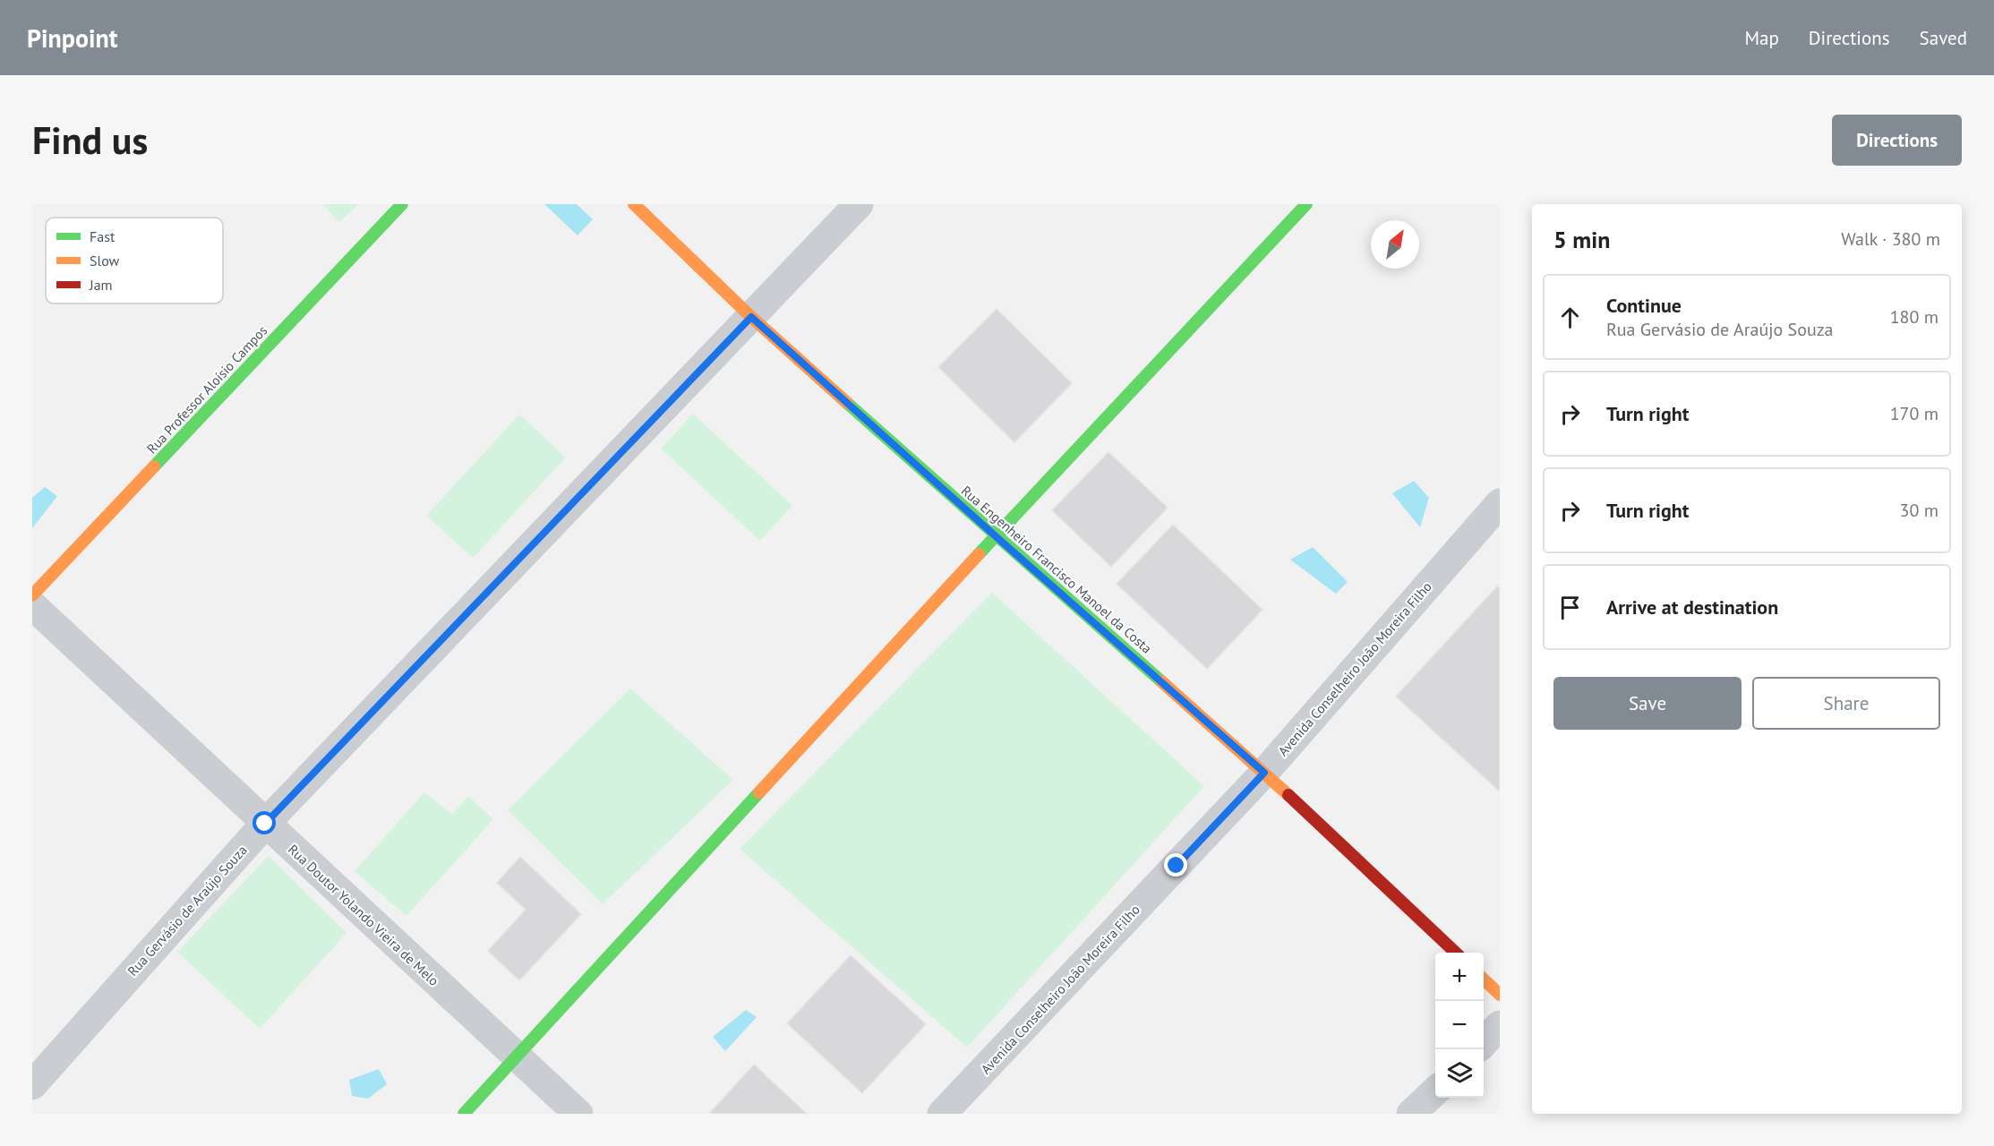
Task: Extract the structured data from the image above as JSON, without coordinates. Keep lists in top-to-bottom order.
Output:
{
  "streets": {
    "street": [
      "Rua Professor Aloísio Campos",
      "Rua Engenheiro Francisco Manoel da Costa",
      "Avenida Conselheiro João Moreira Filho",
      "Rua Gervásio de Araújo Souza",
      "Rua Doutor Yolando Vieira de Melo"
    ]
  },
  "crossings": [
    ["Rua Engenheiro Francisco Manoel da Costa", "Avenida Conselheiro João Moreira Filho"],
    ["Rua Engenheiro Francisco Manoel da Costa", "Rua Gervásio de Araújo Souza"],
    ["Rua Gervásio de Araújo Souza", "Rua Doutor Yolando Vieira de Melo"]
  ],
  "legend": ["Fast", "Slow", "Jam"],
  "north": "top right",
  "page": {
    "header": "Pinpoint",
    "nav": ["Map", "Directions", "Saved"],
    "buttons": [
      "Directions",
      ["Save", "Share"]
    ],
    "title": "Find us",
    "heading": ["5 min", "Walk · 380 m"],
    "list": [
      ["Continue", "Rua Gervásio de Araújo Souza", "180 m"],
      ["Turn right", "170 m"],
      ["Turn right", "30 m"],
      "Arrive at destination"
    ],
    "map_buttons": ["+", "−"]
  }
}
